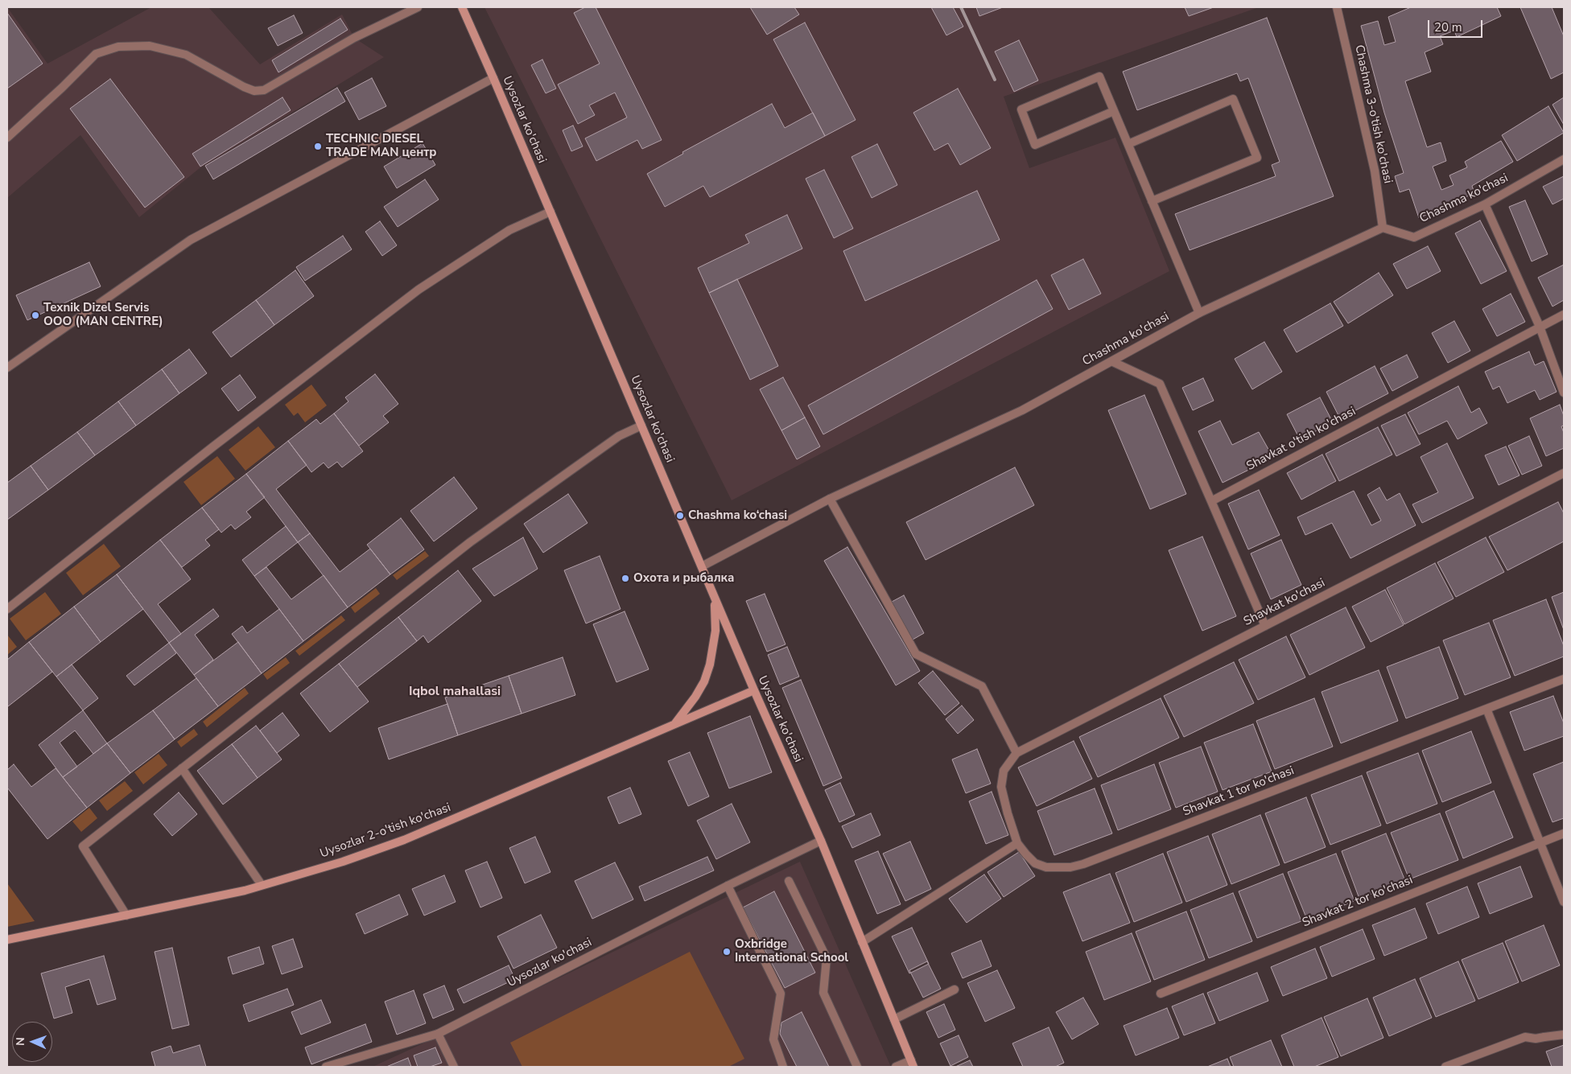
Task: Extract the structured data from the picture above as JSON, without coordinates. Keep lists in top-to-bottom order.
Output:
{
  "streets": {
    "main road": ["Uysozlar ko'chasi", "Uysozlar 2-o'tish ko'chasi"],
    "street": [
      "Chashma 3-o'tish ko'chasi",
      "Chashma ko'chasi",
      "Shavkat o'tish ko'chasi",
      "Shavkat ko'chasi",
      "Shavkat 1 tor ko'chasi",
      "Shavkat 2 tor ko'chasi"
    ]
  },
  "crossings": [
    ["Chashma 3-o'tish ko'chasi", "Chashma ko'chasi"],
    ["Uysozlar ko'chasi", "Chashma ko'chasi"],
    ["Uysozlar ko'chasi", "Uysozlar 2-o'tish ko'chasi"],
    ["Shavkat ko'chasi", "Shavkat 1 tor ko'chasi"]
  ],
  "districts": ["Iqbol mahallasi"],
  "places": [
    "TECHNIC DIESEL TRADE MAN центр",
    "Texnik Dizel Servis OOO (MAN CENTRE)",
    "Chashma ko‘chasi",
    "Охота и рыбалка",
    "Oxbridge International School"
  ],
  "scale_bar": "20 m",
  "north": "left"
}
